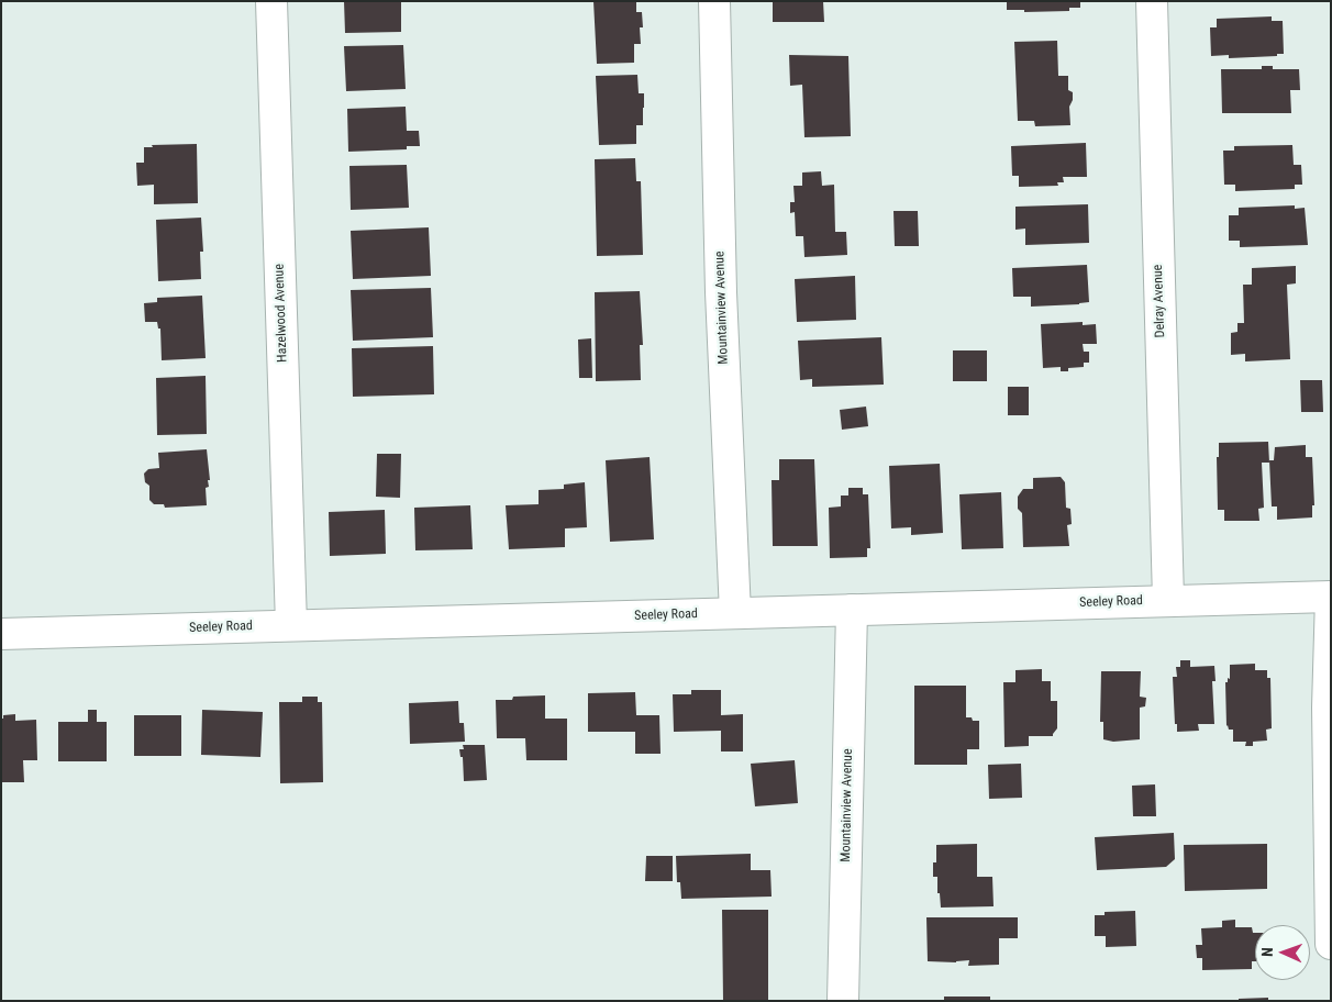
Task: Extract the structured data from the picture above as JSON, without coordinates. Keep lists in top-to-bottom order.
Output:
{
  "streets": {
    "street": [
      "Delray Avenue",
      "Mountainview Avenue",
      "Hazelwood Avenue",
      "Seeley Road"
    ]
  },
  "crossings": [
    ["Delray Avenue", "Seeley Road"],
    ["Mountainview Avenue", "Seeley Road"],
    ["Hazelwood Avenue", "Seeley Road"]
  ],
  "north": "left"
}
